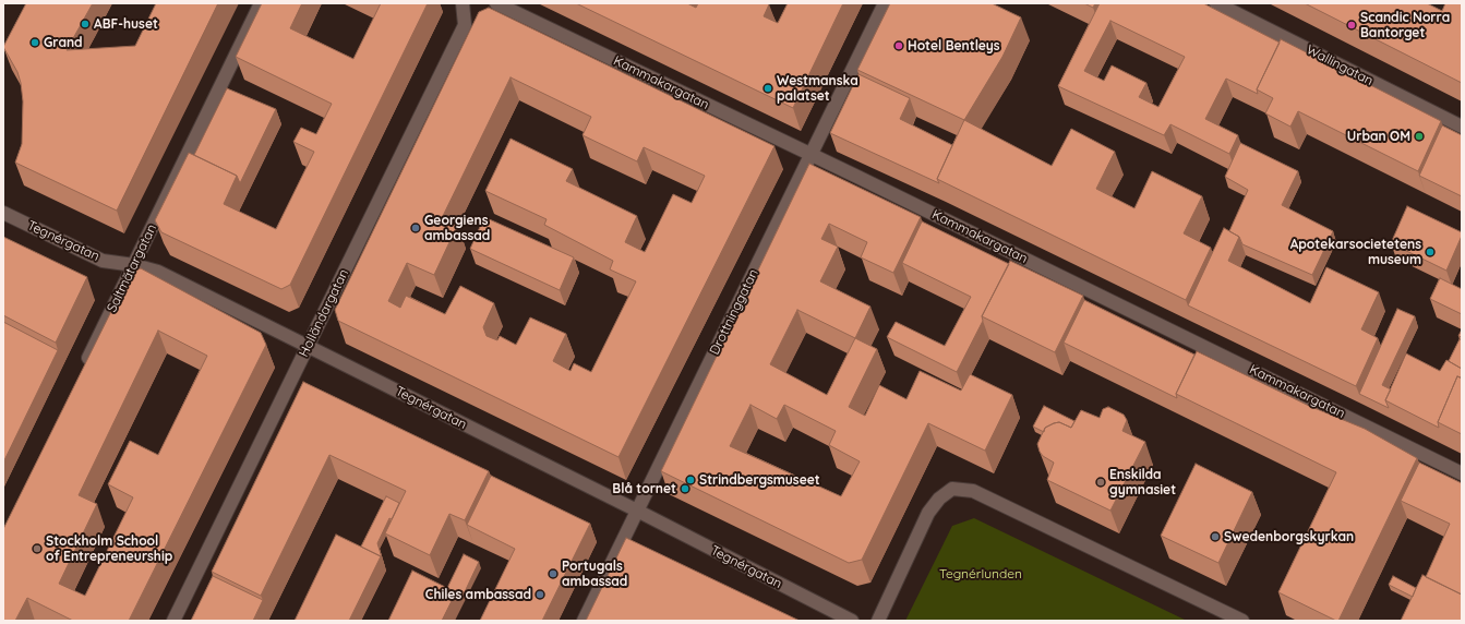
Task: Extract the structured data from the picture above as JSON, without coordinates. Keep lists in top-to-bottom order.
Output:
{
  "streets": {
    "street": [
      "Wallingatan",
      "Kammakargatan",
      "Tegnérgatan",
      "Saltmätargatan",
      "Drottninggatan",
      "Holländargatan"
    ]
  },
  "crossings": [
    ["Kammakargatan", "Drottninggatan"],
    ["Tegnérgatan", "Saltmätargatan"],
    ["Tegnérgatan", "Drottninggatan"],
    ["Tegnérgatan", "Holländargatan"]
  ],
  "parks": ["Tegnérlunden"],
  "places": [
    "ABF-huset",
    "Scandic Norra Bantorget",
    "Grand",
    "Hotel Bentleys",
    "Westmanska palatset",
    "Urban OM",
    "Georgiens ambassad",
    "Apotekarsocietetens museum",
    "Strindbergsmuseet",
    "Enskilda gymnasiet",
    "Blå tornet",
    "Swedenborgskyrkan",
    "Stockholm School of Entrepreneurship",
    "Portugals ambassad",
    "Chiles ambassad"
  ]
}
